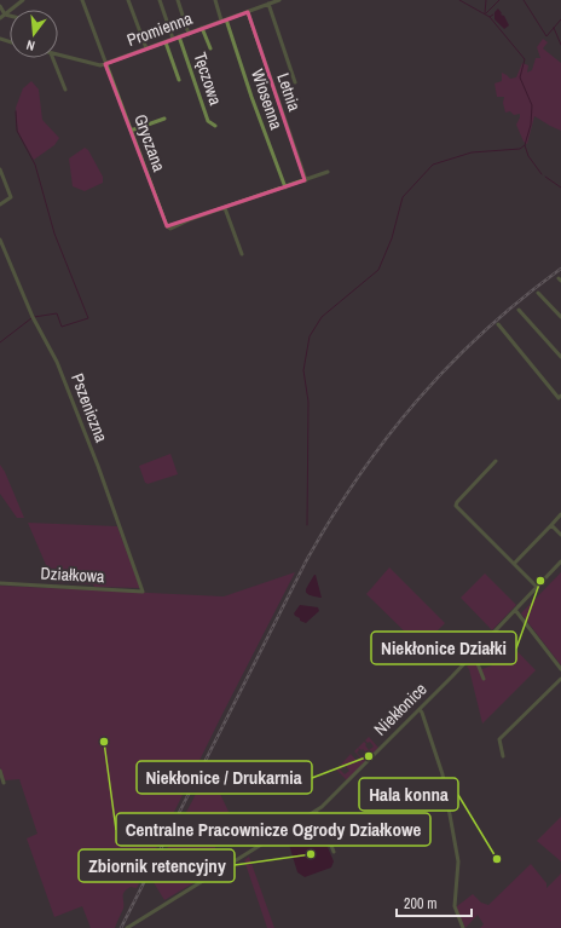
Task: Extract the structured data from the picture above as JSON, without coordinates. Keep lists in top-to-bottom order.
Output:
{
  "streets": {
    "street": [
      "Promienna",
      "Tęczowa",
      "Letnia",
      "Wiosenna",
      "Gryczana",
      "Pszeniczna",
      "Działkowa",
      "Niekłonice"
    ]
  },
  "crossings": [
    ["Promienna", "Tęczowa"],
    ["Promienna", "Letnia"],
    ["Promienna", "Wiosenna"],
    ["Promienna", "Gryczana"],
    ["Pszeniczna", "Działkowa"]
  ],
  "places": [
    "Niekłonice Działki",
    "Centralne Pracownicze Ogrody Działkowe",
    "Niekłonice / Drukarnia",
    "Zbiornik retencyjny",
    "Hala konna"
  ],
  "scale_bar": "200 m",
  "north": "bottom"
}
